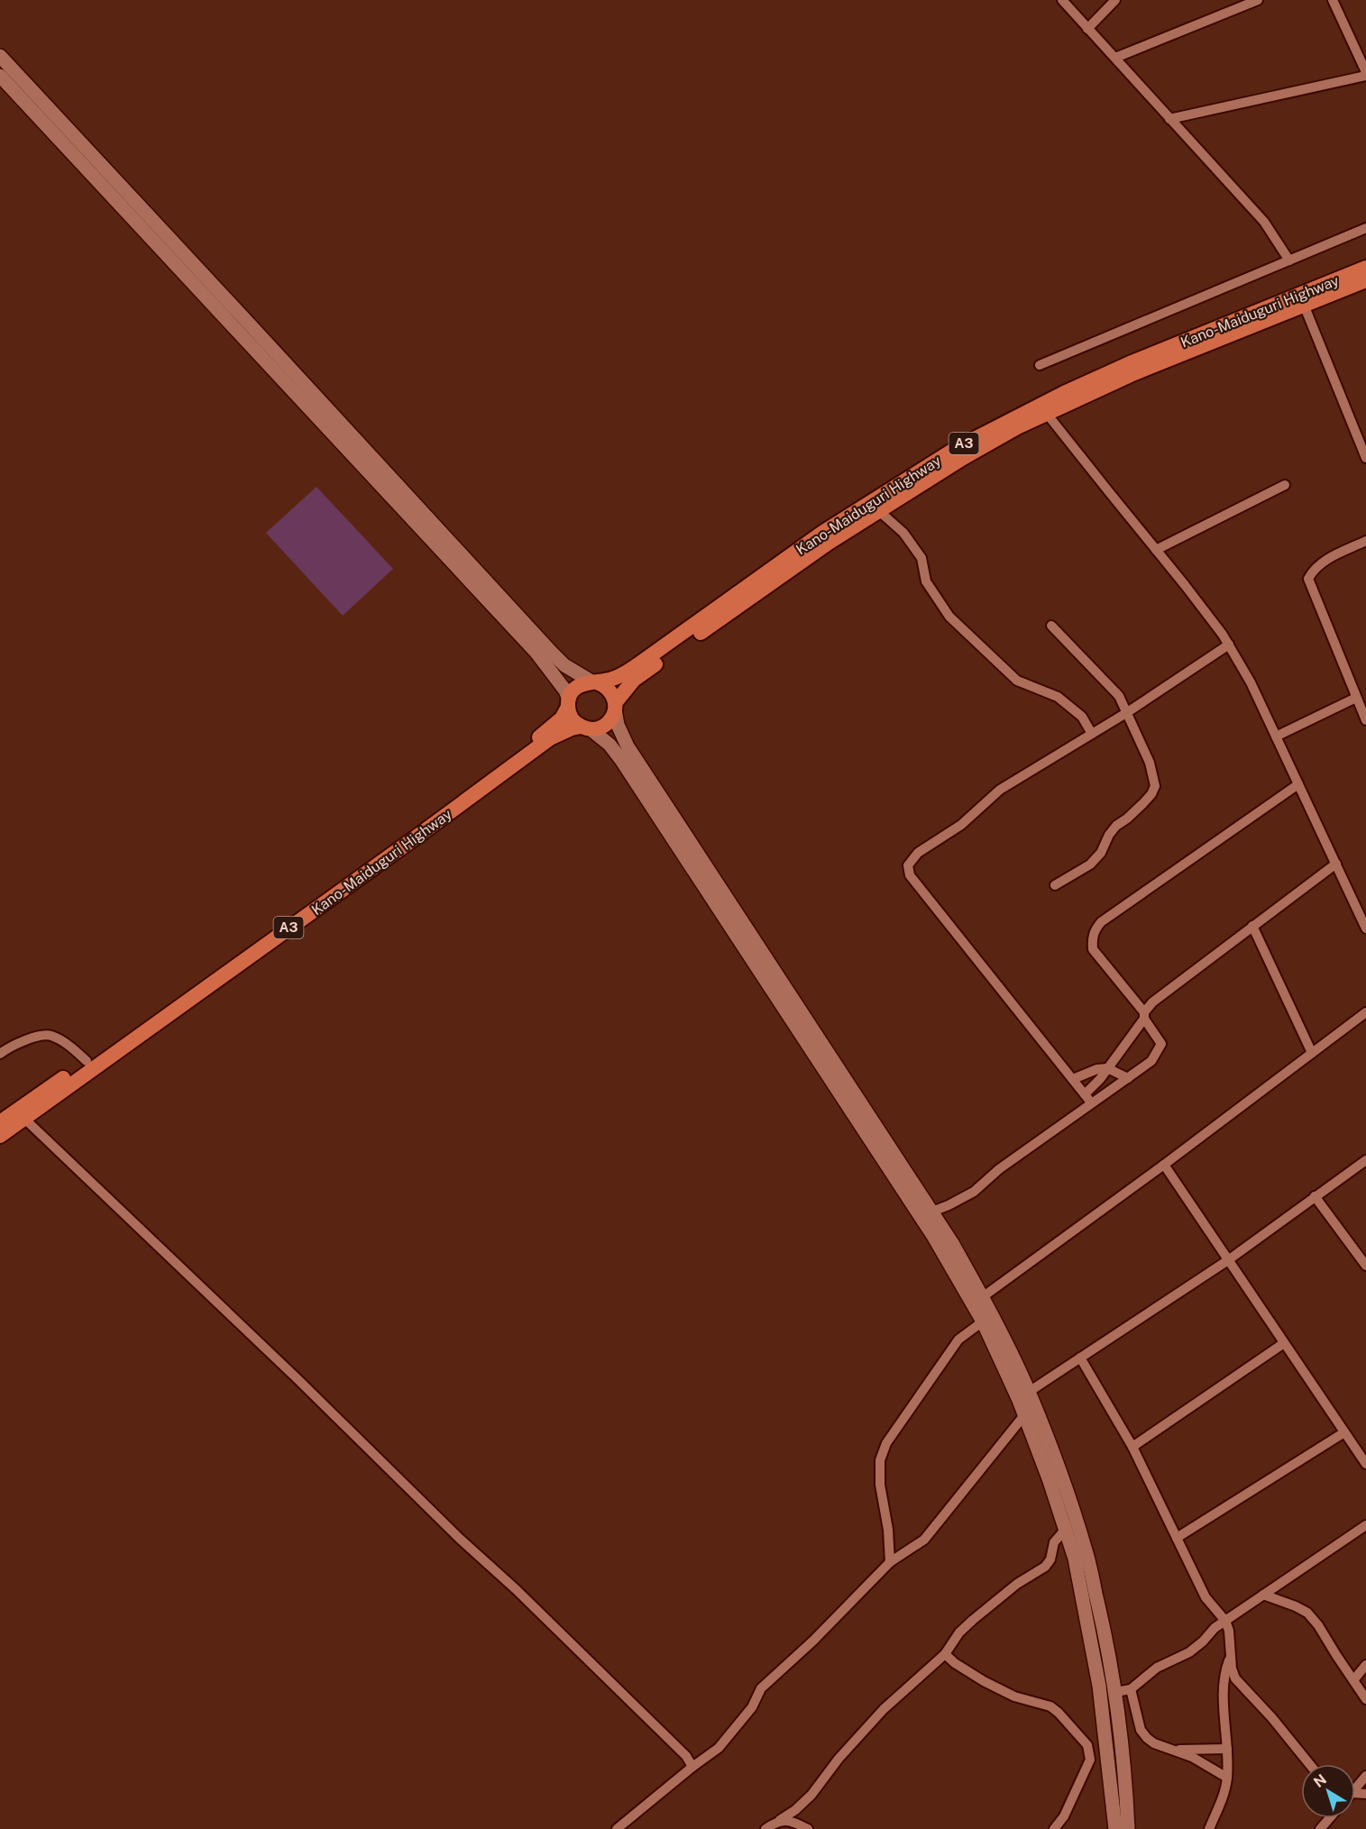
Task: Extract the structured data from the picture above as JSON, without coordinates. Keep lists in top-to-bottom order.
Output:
{
  "streets": {
    "highway": ["Kano-Maiduguri Highway", "A3"]
  },
  "crossings": [
    ["Kano-Maiduguri Highway", "A3"]
  ],
  "north": "top left"
}
